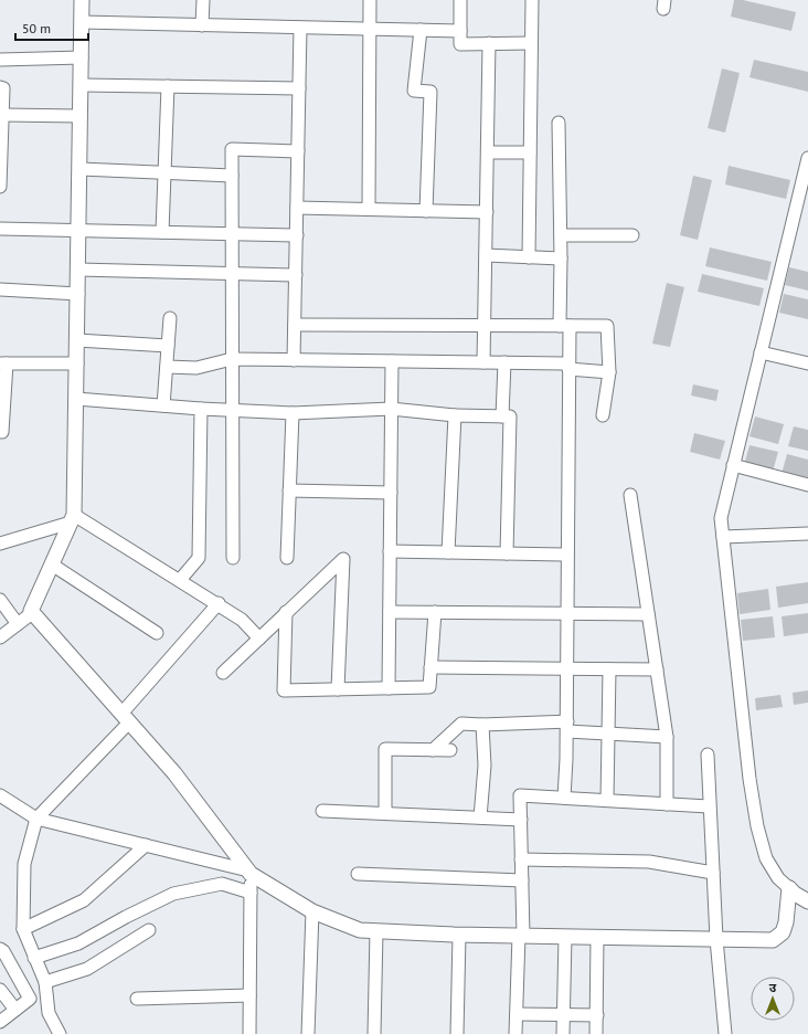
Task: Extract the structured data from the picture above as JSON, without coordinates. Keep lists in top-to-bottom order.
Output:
{
  "scale_bar": "50 m",
  "north": "top"
}
